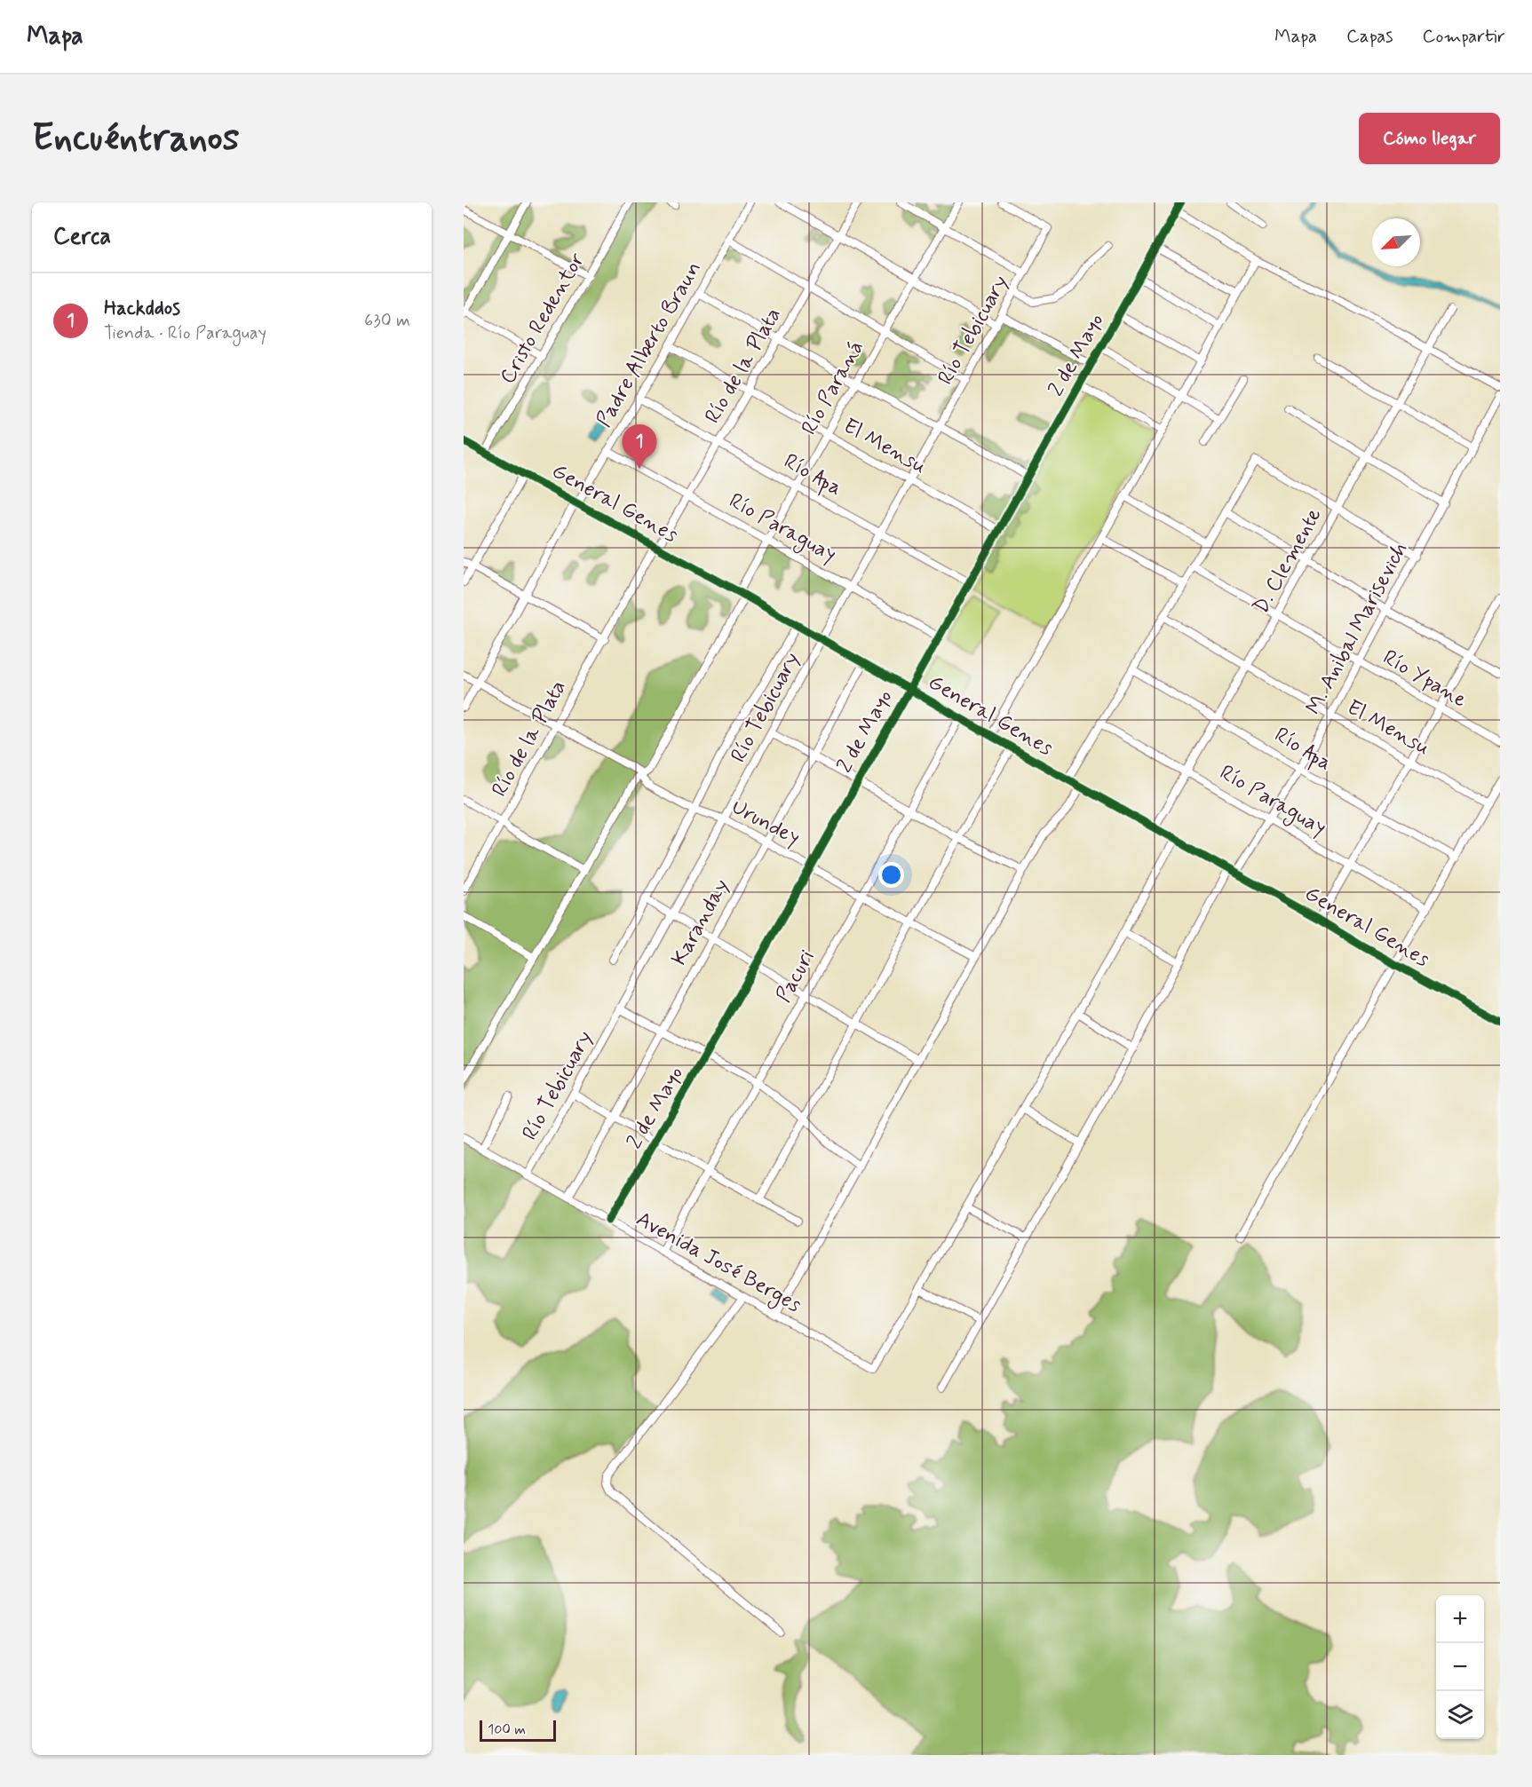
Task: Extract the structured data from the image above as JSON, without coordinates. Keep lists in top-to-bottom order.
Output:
{
  "streets": {
    "street": [
      "Cristo Redentor",
      "Río Tebicuary",
      "Padre Alberto Braun",
      "2 de Mayo",
      "Río de la Plata",
      "Río Paraná",
      "El Mensu",
      "Río Apa",
      "General Genes",
      "Río Paraguay",
      "D. Clemente",
      "M. Anibal Marisevich",
      "Río Ypane",
      "Urundey",
      "Karanday",
      "Pacuri",
      "Avenida José Berges"
    ]
  },
  "crossings": [
    ["Cristo Redentor", "General Genes"],
    ["Río Tebicuary", "El Mensu"],
    ["Río Tebicuary", "Río Apa"],
    ["Río Tebicuary", "General Genes"],
    ["Río Tebicuary", "Río Paraguay"],
    ["Río Tebicuary", "Urundey"],
    ["Río Tebicuary", "Avenida José Berges"],
    ["Padre Alberto Braun", "El Mensu"],
    ["Padre Alberto Braun", "Río Apa"],
    ["Padre Alberto Braun", "General Genes"],
    ["Padre Alberto Braun", "Río Paraguay"],
    ["2 de Mayo", "El Mensu"],
    ["2 de Mayo", "Río Apa"],
    ["2 de Mayo", "General Genes"],
    ["2 de Mayo", "Río Paraguay"],
    ["2 de Mayo", "Urundey"],
    ["2 de Mayo", "Avenida José Berges"],
    ["Río de la Plata", "El Mensu"],
    ["Río de la Plata", "Río Apa"],
    ["Río de la Plata", "General Genes"],
    ["Río de la Plata", "Río Paraguay"],
    ["Río Paraná", "El Mensu"],
    ["Río Paraná", "Río Apa"],
    ["Río Paraná", "General Genes"],
    ["Río Paraná", "Río Paraguay"],
    ["Río Paraná", "Urundey"],
    ["El Mensu", "D. Clemente"],
    ["El Mensu", "M. Anibal Marisevich"],
    ["Río Apa", "D. Clemente"],
    ["Río Apa", "M. Anibal Marisevich"],
    ["General Genes", "D. Clemente"],
    ["General Genes", "M. Anibal Marisevich"],
    ["General Genes", "Karanday"],
    ["General Genes", "Pacuri"],
    ["Río Paraguay", "D. Clemente"],
    ["Río Paraguay", "M. Anibal Marisevich"],
    ["D. Clemente", "Río Ypane"],
    ["M. Anibal Marisevich", "Río Ypane"],
    ["Urundey", "Karanday"],
    ["Urundey", "Pacuri"],
    ["Karanday", "Avenida José Berges"],
    ["Pacuri", "Avenida José Berges"]
  ],
  "scale_bar": "100 m",
  "north": "bottom left",
  "page": {
    "header": "Mapa",
    "nav": ["Mapa", "Capas", "Compartir"],
    "buttons": "Cómo llegar",
    "title": "Encuéntranos",
    "heading": "Cerca",
    "list": [
      {
        "mark": "1",
        "name": "Hackddos",
        "note": "Tienda · Río Paraguay",
        "value": "630 m"
      }
    ],
    "pins": "1",
    "map_buttons": ["+", "−"],
    "scale": "100 m"
  }
}
